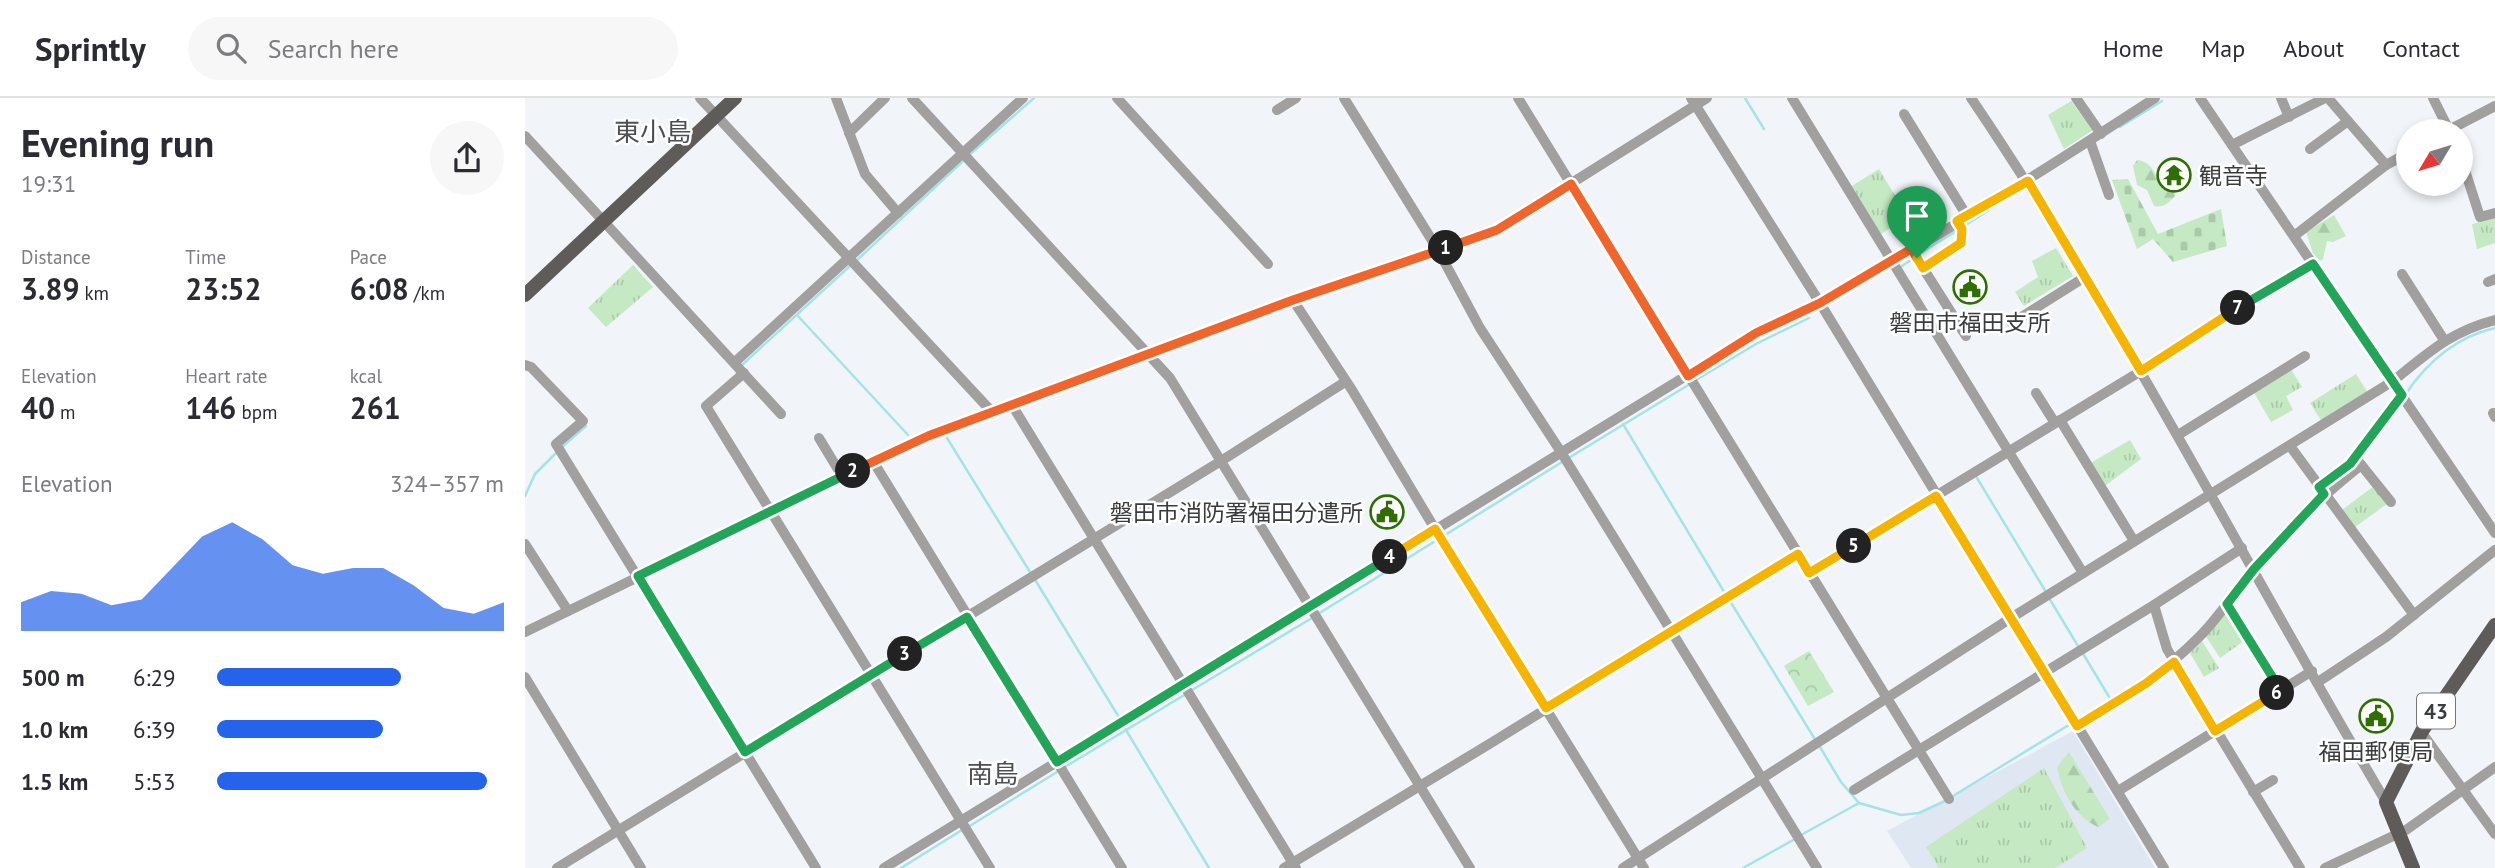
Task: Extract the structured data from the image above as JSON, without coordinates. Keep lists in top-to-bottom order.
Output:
{
  "streets": {
    "main road": ["43"]
  },
  "districts": ["東小島", "南島"],
  "places": {
    "temple": ["観音寺"],
    "public building": ["磐田市福田支所", "磐田市消防署福田分遣所", "福田郵便局"]
  },
  "north": "bottom left",
  "page": {
    "header": "Sprintly",
    "search": "Search here",
    "nav": [
      "Home",
      "Map",
      "About",
      "Contact"
    ],
    "heading": ["Evening run", "19:31"],
    "stats": [
      ["Distance", "3.89 km"],
      ["Time", "23:52"],
      ["Pace", "6:08 /km"],
      ["Elevation", "40 m"],
      ["Heart rate", "146 bpm"],
      ["kcal", "261"]
    ],
    "pins": [
      "1",
      "7",
      "2",
      "5",
      "4",
      "3",
      "6"
    ],
    "chart": ["Elevation", "324–357 m"],
    "list": [
      {
        "name": "500 m",
        "note": "6:29"
      },
      {
        "name": "1.0 km",
        "note": "6:39"
      },
      {
        "name": "1.5 km",
        "note": "5:53"
      }
    ]
  }
}
